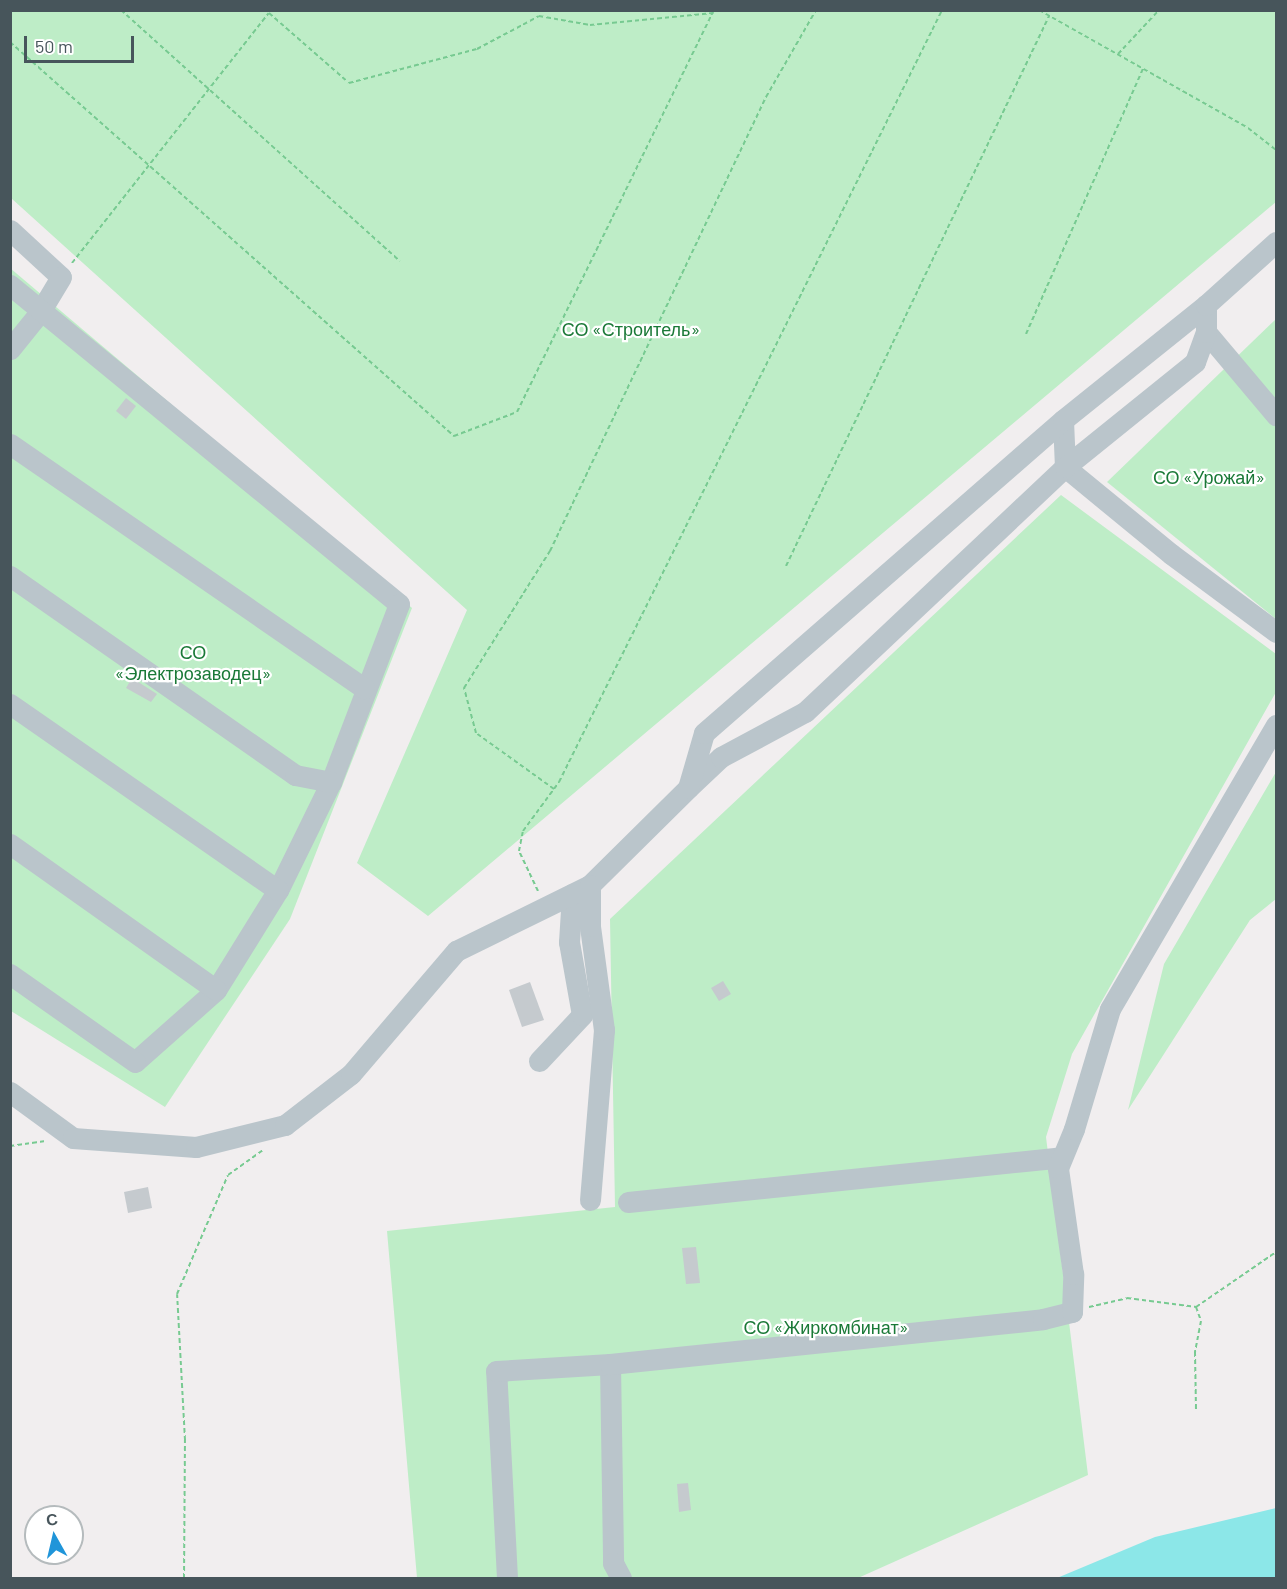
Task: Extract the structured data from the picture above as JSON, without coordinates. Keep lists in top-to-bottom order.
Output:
{
  "parks": [
    "СО «Строитель»",
    "СО «Урожай»",
    "СО «Электрозаводец»",
    "СО «Жиркомбинат»"
  ],
  "scale_bar": "50 m",
  "north": "top"
}
